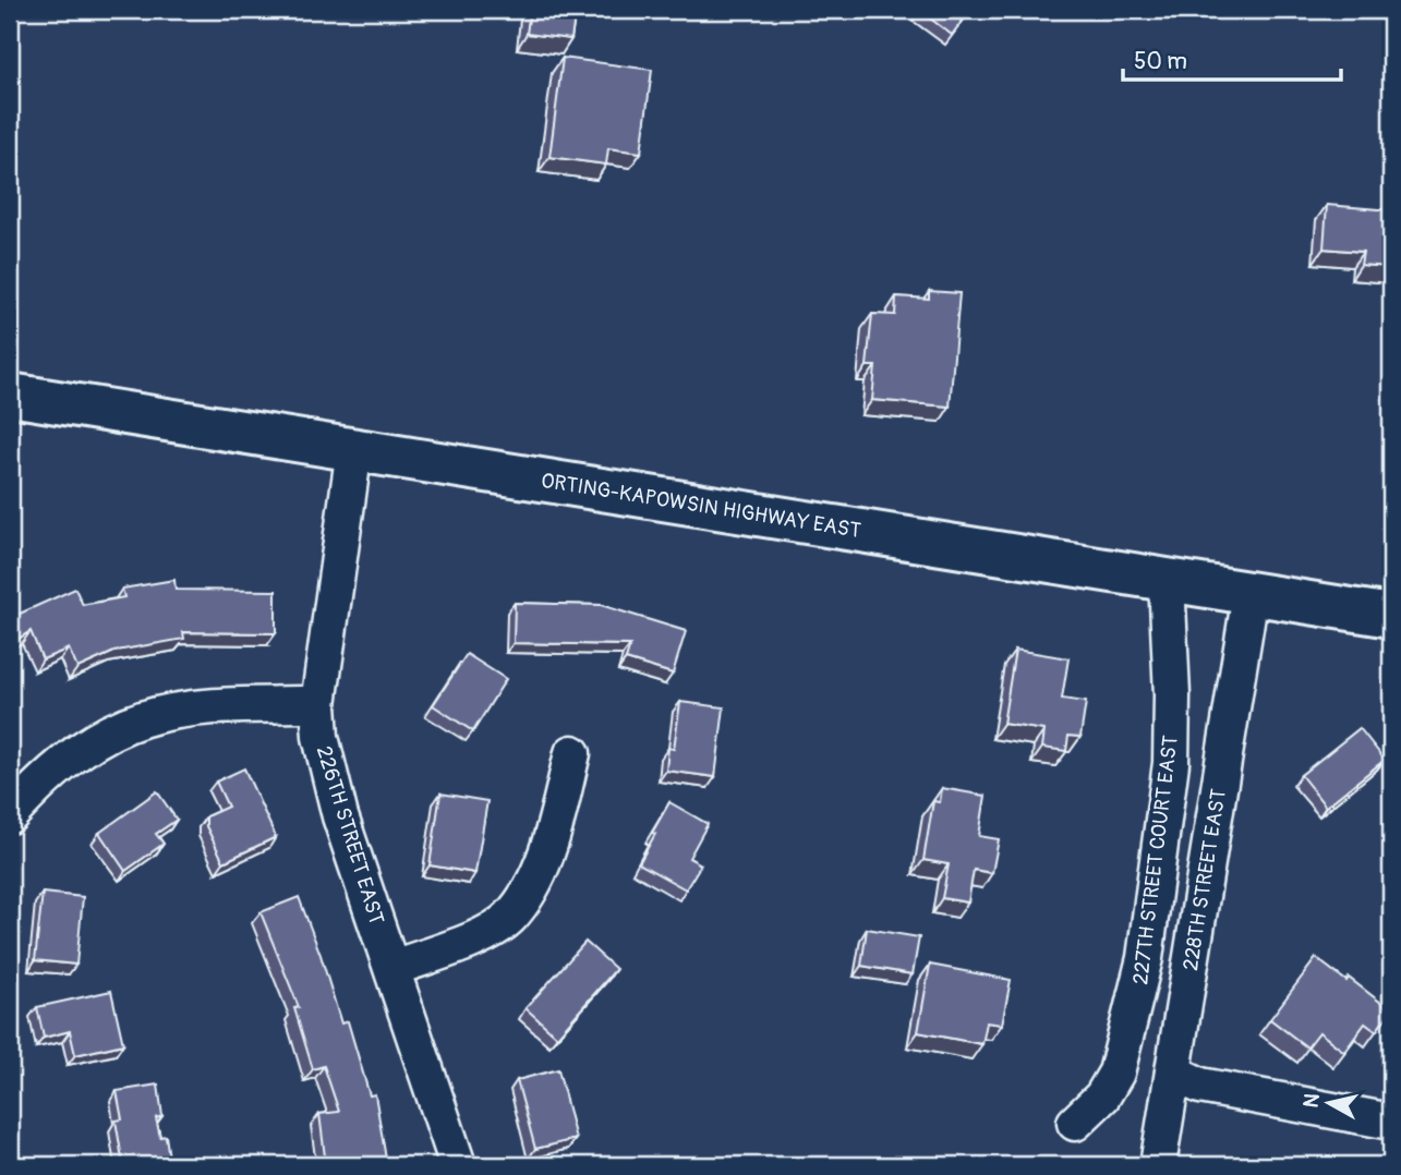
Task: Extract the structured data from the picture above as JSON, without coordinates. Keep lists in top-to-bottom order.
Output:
{
  "streets": {
    "main road": ["ORTING-KAPOWSIN HIGHWAY EAST"],
    "street": ["226TH STREET EAST", "227TH STREET COURT EAST", "228TH STREET EAST"]
  },
  "crossings": [
    ["ORTING-KAPOWSIN HIGHWAY EAST", "226TH STREET EAST"],
    ["ORTING-KAPOWSIN HIGHWAY EAST", "227TH STREET COURT EAST"],
    ["ORTING-KAPOWSIN HIGHWAY EAST", "228TH STREET EAST"]
  ],
  "scale_bar": "50 m",
  "north": "left"
}
